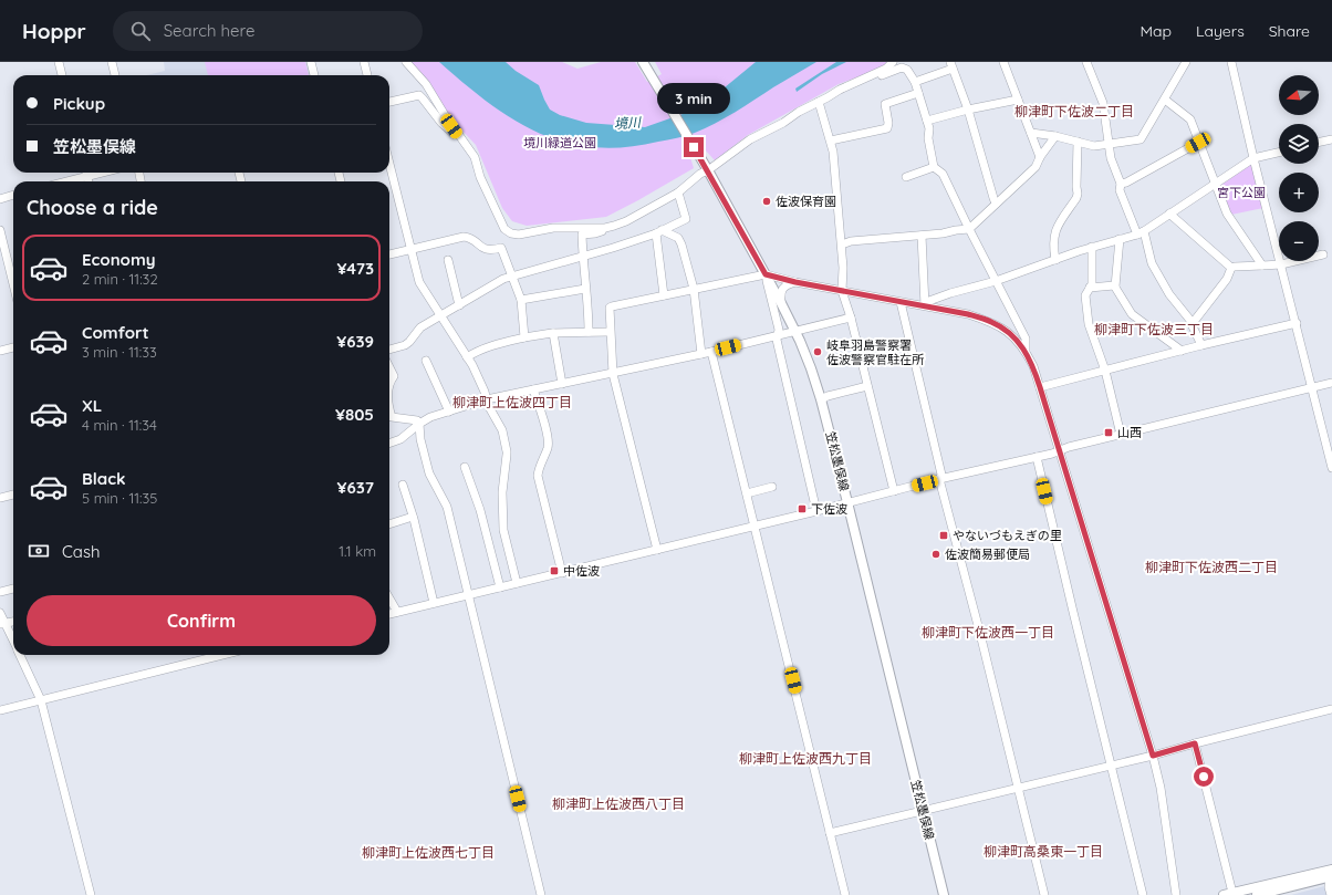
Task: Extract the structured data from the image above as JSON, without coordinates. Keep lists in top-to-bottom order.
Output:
{
  "streets": {
    "main road": ["笠松墨俣線"]
  },
  "districts": [
    "柳津町下佐波二丁目",
    "柳津町下佐波三丁目",
    "柳津町上佐波四丁目",
    "柳津町下佐波西二丁目",
    "柳津町下佐波西一丁目",
    "柳津町上佐波西九丁目",
    "柳津町上佐波西八丁目",
    "柳津町高桑東一丁目",
    "柳津町上佐波西七丁目"
  ],
  "water": ["境川"],
  "parks": ["境川緑道公園", "宮下公園"],
  "places": {
    "other": ["佐波保育園", "岐阜羽島警察署 佐波警察官駐在所", "佐波簡易郵便局"],
    "transit": [
      "山西",
      "下佐波",
      "やないづもえぎの里",
      "中佐波"
    ]
  },
  "north": "left",
  "page": {
    "header": "Hoppr",
    "search": "Search here",
    "nav": ["Map", "Layers", "Share"],
    "map_buttons": ["+", "−"],
    "banner": ["Pickup", "笠松墨俣線"],
    "bubble": "3 min",
    "heading": "Choose a ride",
    "list": [
      {
        "name": "Economy",
        "note": "2 min · 11:32",
        "value": "¥473"
      },
      {
        "name": "Comfort",
        "note": "3 min · 11:33",
        "value": "¥639"
      },
      {
        "name": "XL",
        "note": "4 min · 11:34",
        "value": "¥805"
      },
      {
        "name": "Black",
        "note": "5 min · 11:35",
        "value": "¥637"
      }
    ],
    "pay": ["Cash", "1.1 km"],
    "buttons": "Confirm"
  }
}
